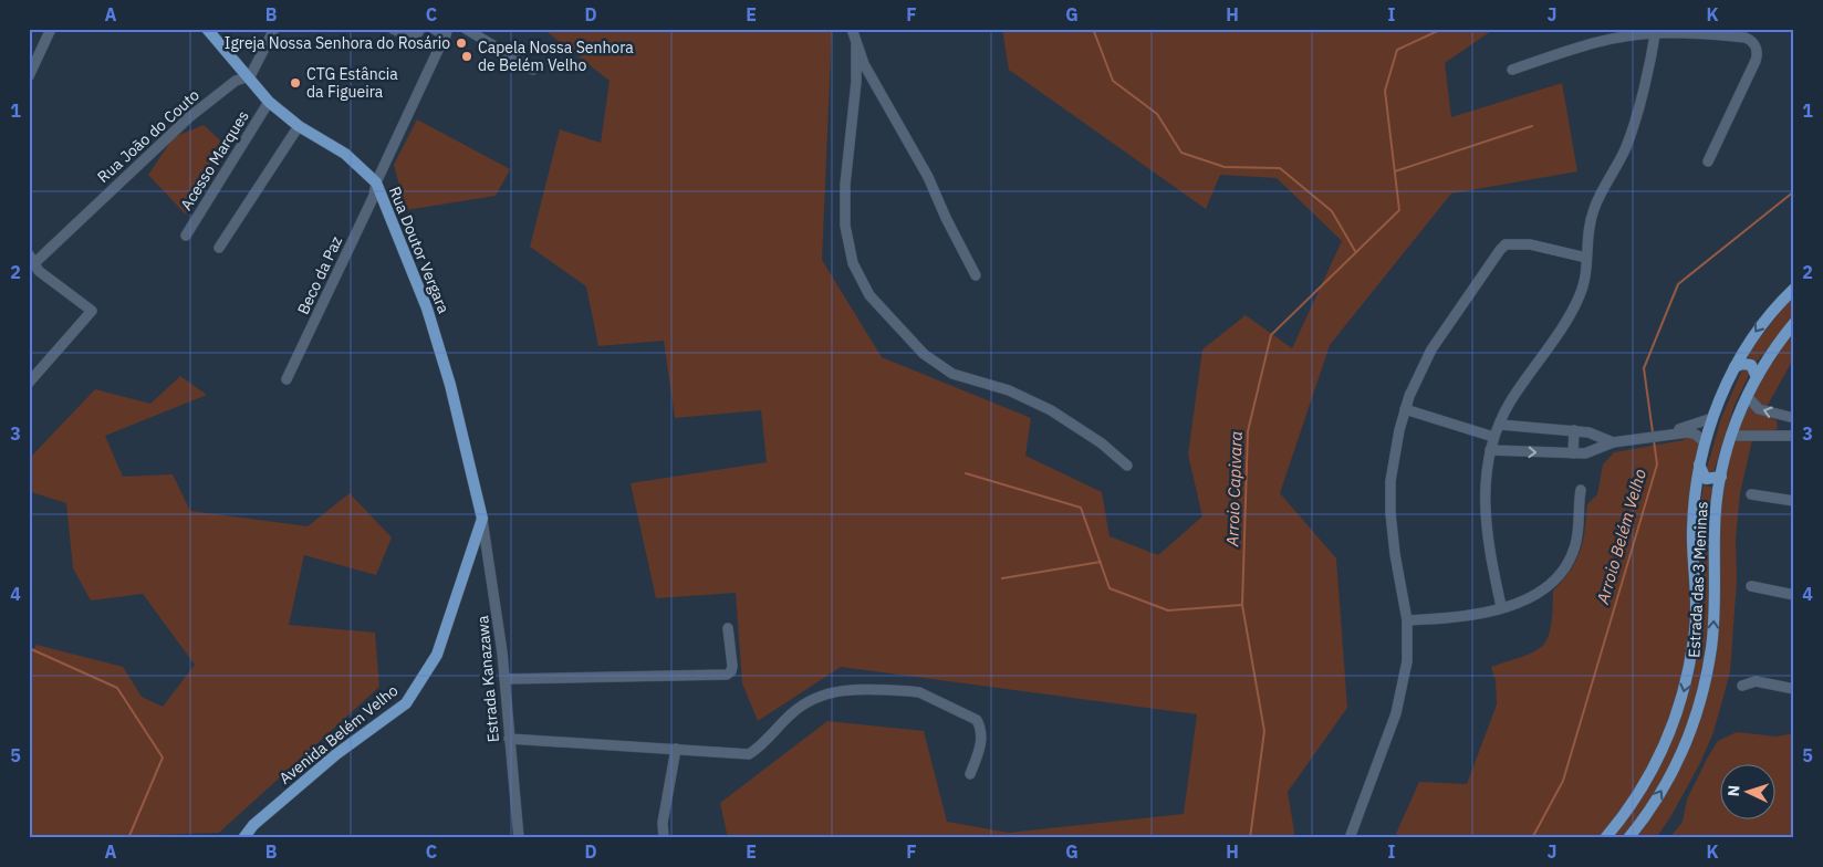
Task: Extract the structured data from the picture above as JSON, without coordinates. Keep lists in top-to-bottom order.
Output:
{
  "streets": {
    "main road": ["Rua Doutor Vergara", "Estrada das 3 Meninas", "Avenida Belém Velho"],
    "street": [
      "Rua João do Couto",
      "Acesso Marques",
      "Beco da Paz",
      "Estrada Kanazawa"
    ]
  },
  "crossings": [
    ["Rua João do Couto", "Rua Doutor Vergara"],
    ["Acesso Marques", "Rua Doutor Vergara"],
    ["Rua Doutor Vergara", "Beco da Paz"],
    ["Rua Doutor Vergara", "Estrada Kanazawa"],
    ["Rua Doutor Vergara", "Avenida Belém Velho"],
    ["Estrada Kanazawa", "Avenida Belém Velho"]
  ],
  "water": ["Arroio Capivara", "Arroio Belém Velho"],
  "places": ["Igreja Nossa Senhora do Rosário", "Capela Nossa Senhora de Belém Velho", "CTG Estância da Figueira"],
  "north": "left",
  "grid": {
    "columns": [
      "A",
      "B",
      "C",
      "D",
      "E",
      "F",
      "G",
      "H",
      "I",
      "J",
      "K"
    ],
    "rows": [
      "1",
      "2",
      "3",
      "4",
      "5"
    ]
  }
}
